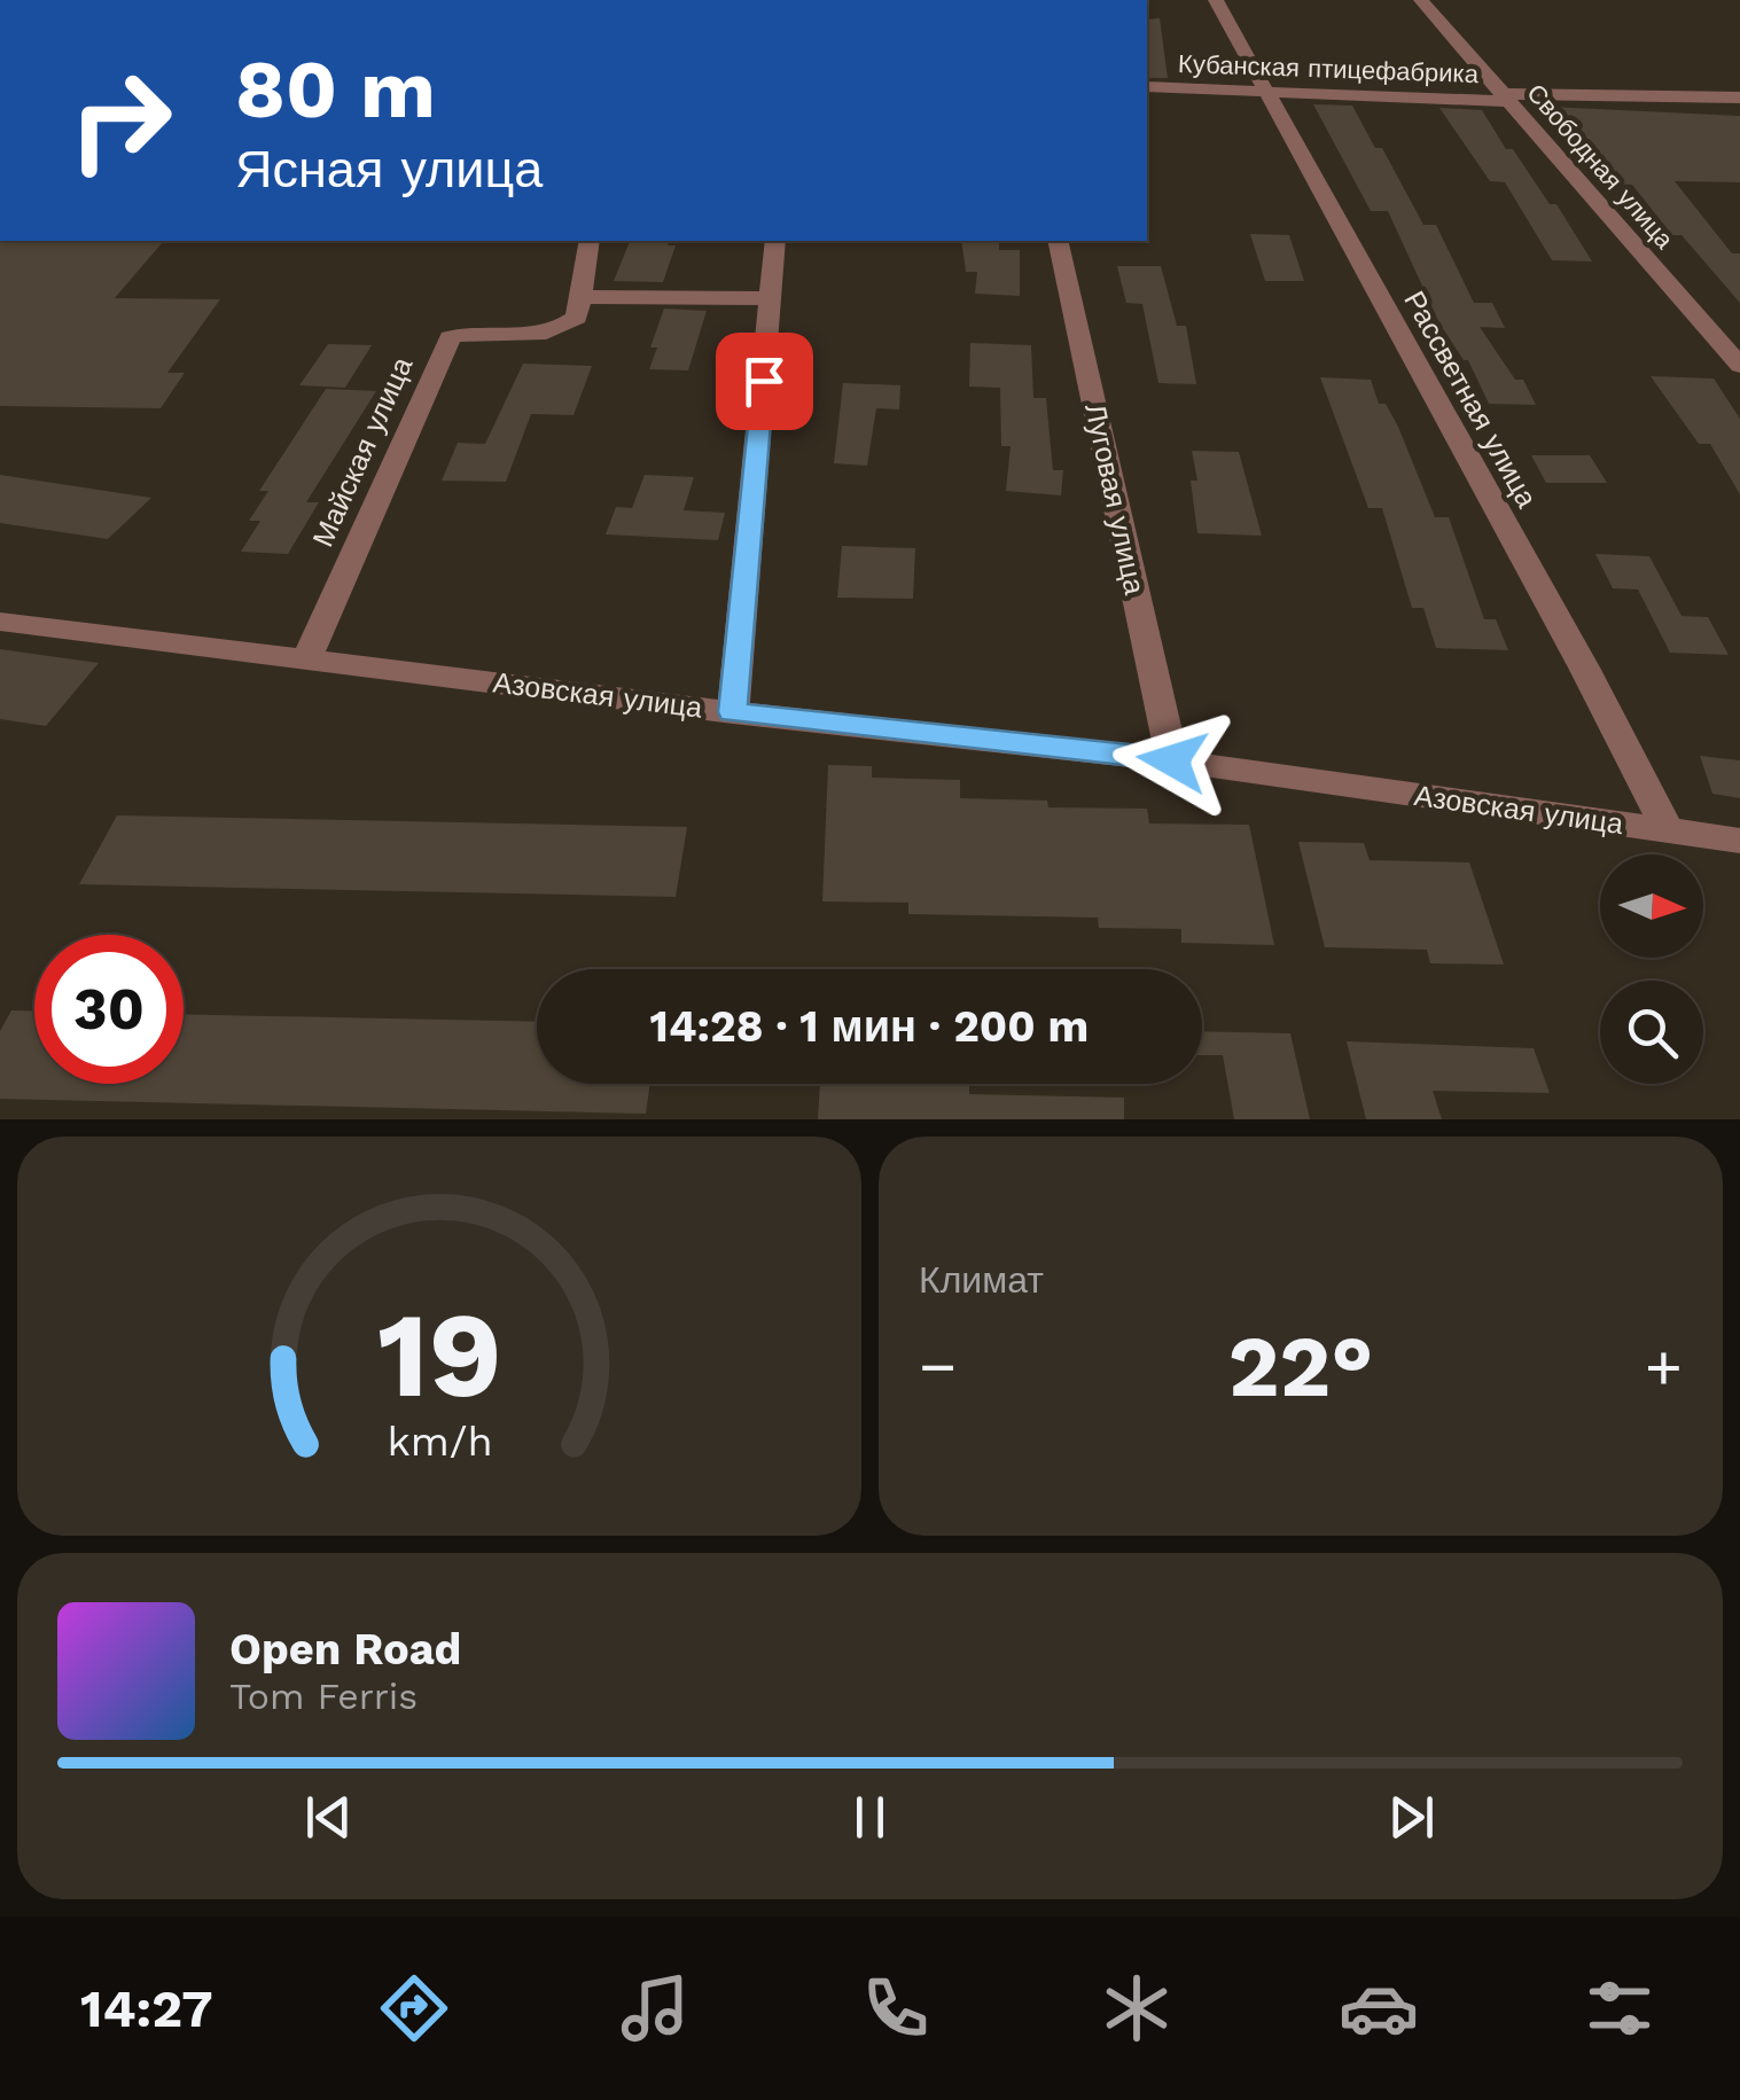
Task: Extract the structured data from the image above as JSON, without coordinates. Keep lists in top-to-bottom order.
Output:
{
  "streets": {
    "street": [
      "Кубанская птицефабрика",
      "Свободная улица",
      "Рассветная улица",
      "Майская улица",
      "Луговая улица",
      "Азовская улица"
    ]
  },
  "crossings": [
    ["Кубанская птицефабрика", "Свободная улица"],
    ["Кубанская птицефабрика", "Рассветная улица"],
    ["Рассветная улица", "Азовская улица"],
    ["Майская улица", "Азовская улица"],
    ["Луговая улица", "Азовская улица"]
  ],
  "north": "right",
  "page": {
    "turn": ["80 m", "Ясная улица"],
    "limit": "30",
    "trip": "14:28 · 1 мин · 200 m",
    "tile": "Климат",
    "heat": ["−", "22°", "+"],
    "song": ["Open Road", "Tom Ferris"],
    "tabs": "14:27",
    "gauge": ["19", "km/h"]
  }
}
